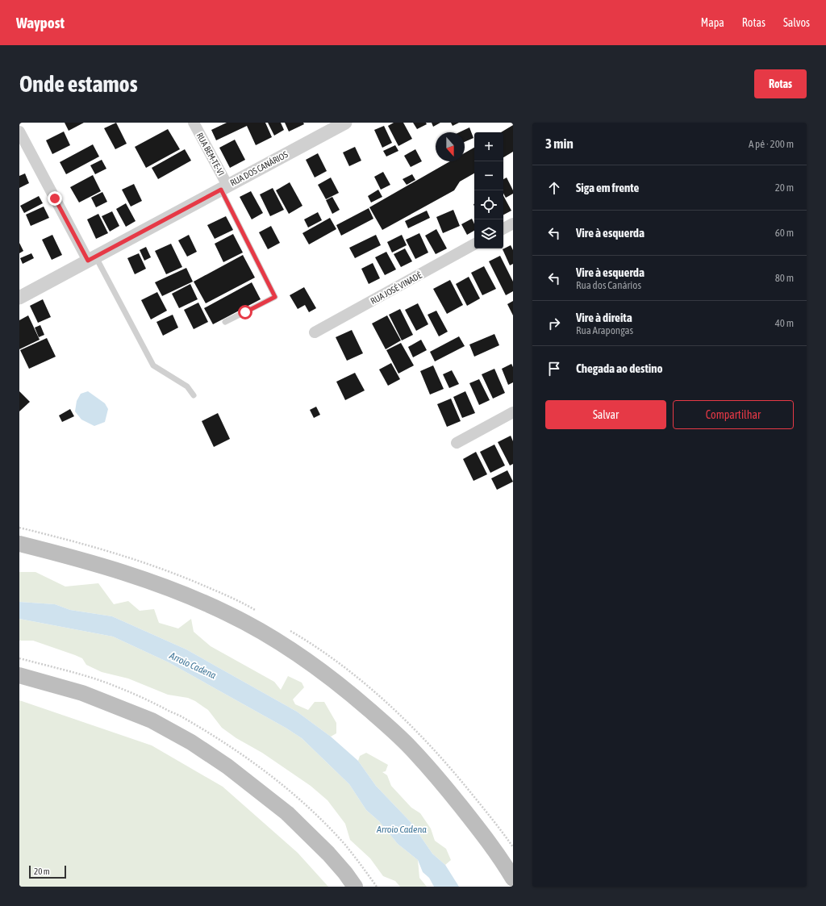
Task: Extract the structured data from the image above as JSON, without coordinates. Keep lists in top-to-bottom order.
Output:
{
  "streets": {
    "street": ["RUA BEM-TE-VI", "RUA DOS CANÁRIOS", "RUA JOSÉ VINADÉ"]
  },
  "crossings": [
    ["RUA BEM-TE-VI", "RUA DOS CANÁRIOS"]
  ],
  "water": ["Arroio Cadena"],
  "scale_bar": "20 m",
  "north": "bottom",
  "page": {
    "header": "Waypost",
    "nav": ["Mapa", "Rotas", "Salvos"],
    "buttons": [
      "Rotas",
      ["Salvar", "Compartilhar"]
    ],
    "title": "Onde estamos",
    "heading": ["3 min", "A pé · 200 m"],
    "map_buttons": ["+", "−"],
    "list": [
      ["Siga em frente", "20 m"],
      ["Vire à esquerda", "60 m"],
      ["Vire à esquerda", "Rua dos Canários", "80 m"],
      ["Vire à direita", "Rua Arapongas", "40 m"],
      "Chegada ao destino"
    ],
    "scale": "20 m"
  }
}
